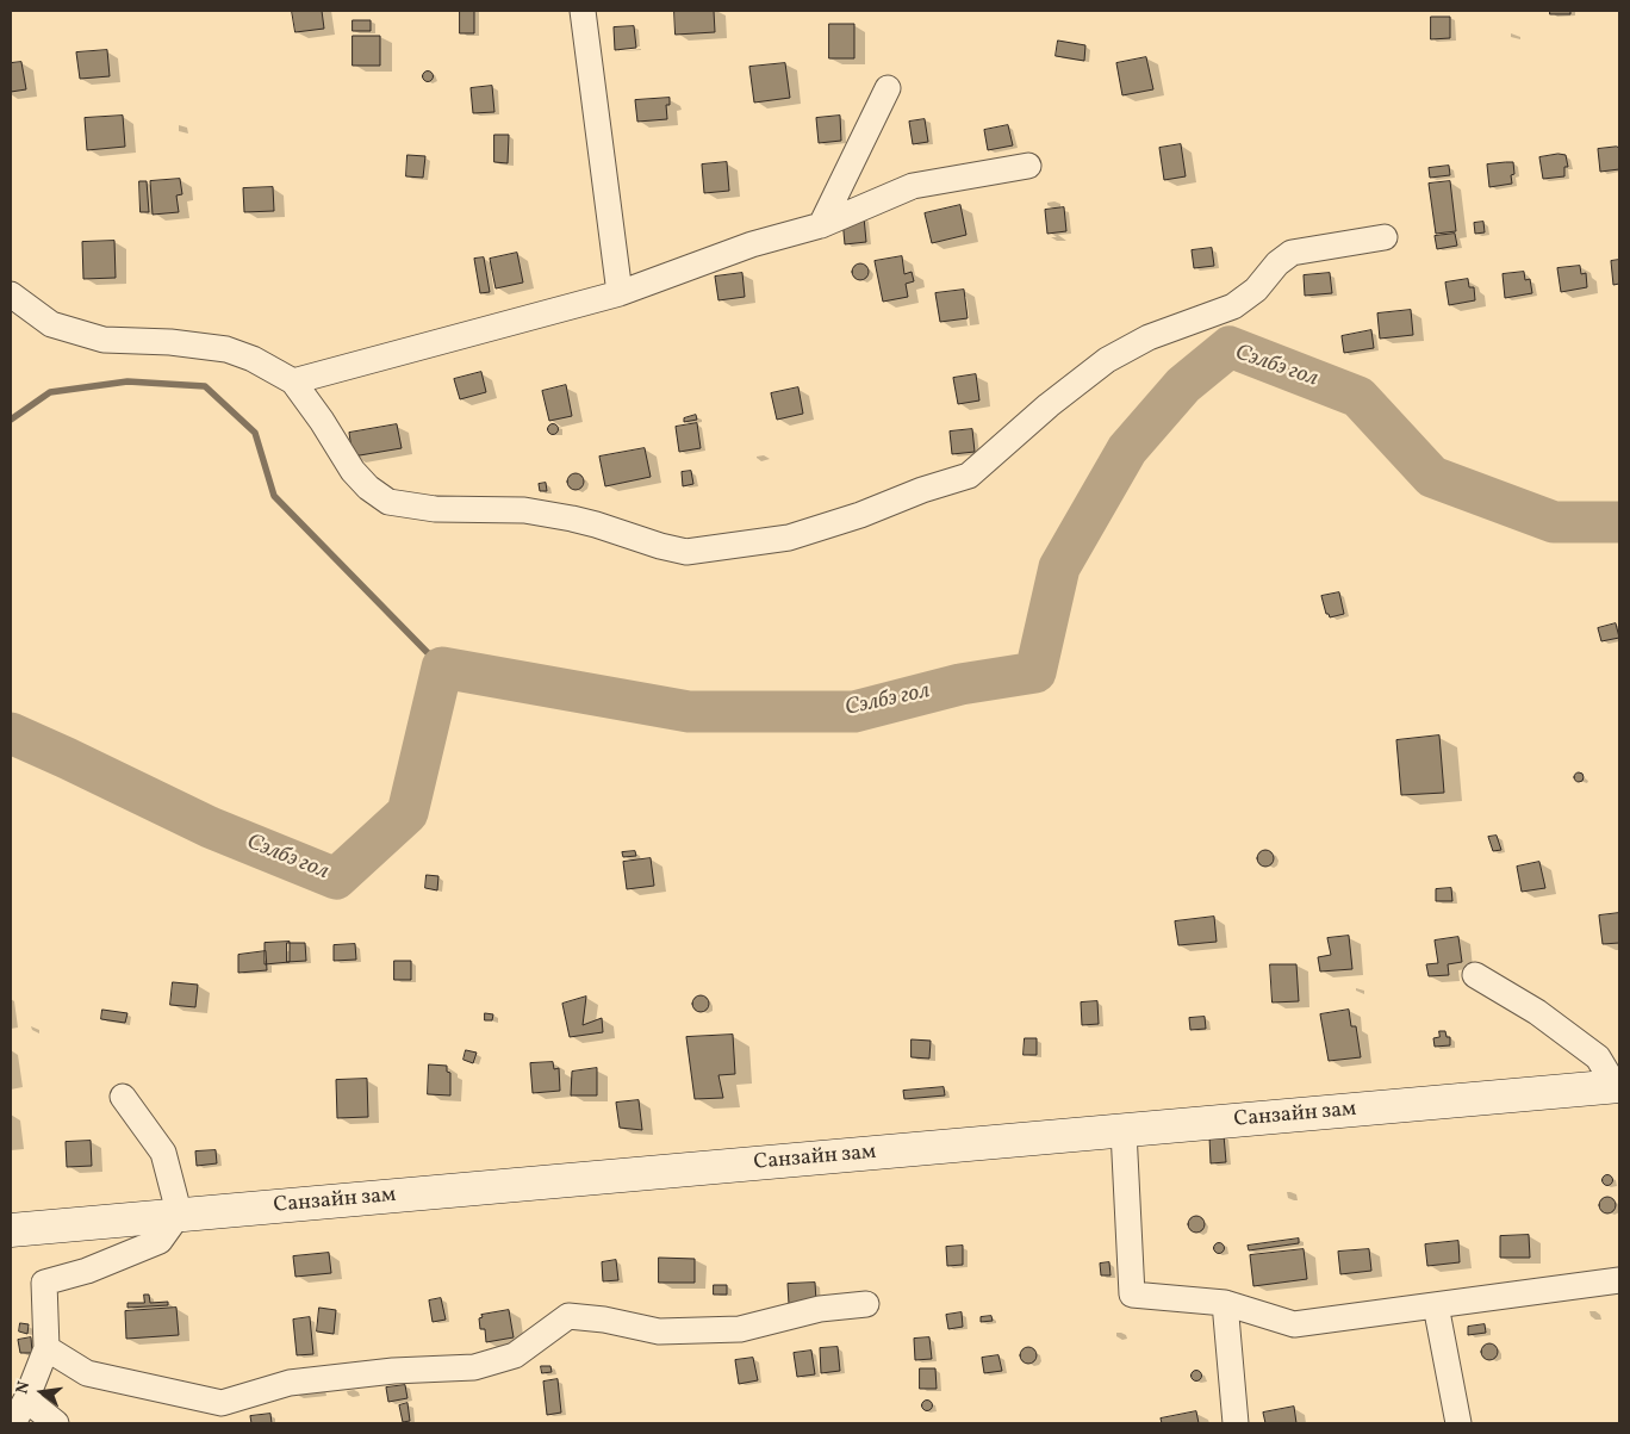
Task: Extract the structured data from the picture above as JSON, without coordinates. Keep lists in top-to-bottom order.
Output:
{
  "streets": {
    "main road": ["Санзайн зам"]
  },
  "water": ["Сэлбэ гол"],
  "north": "left"
}
